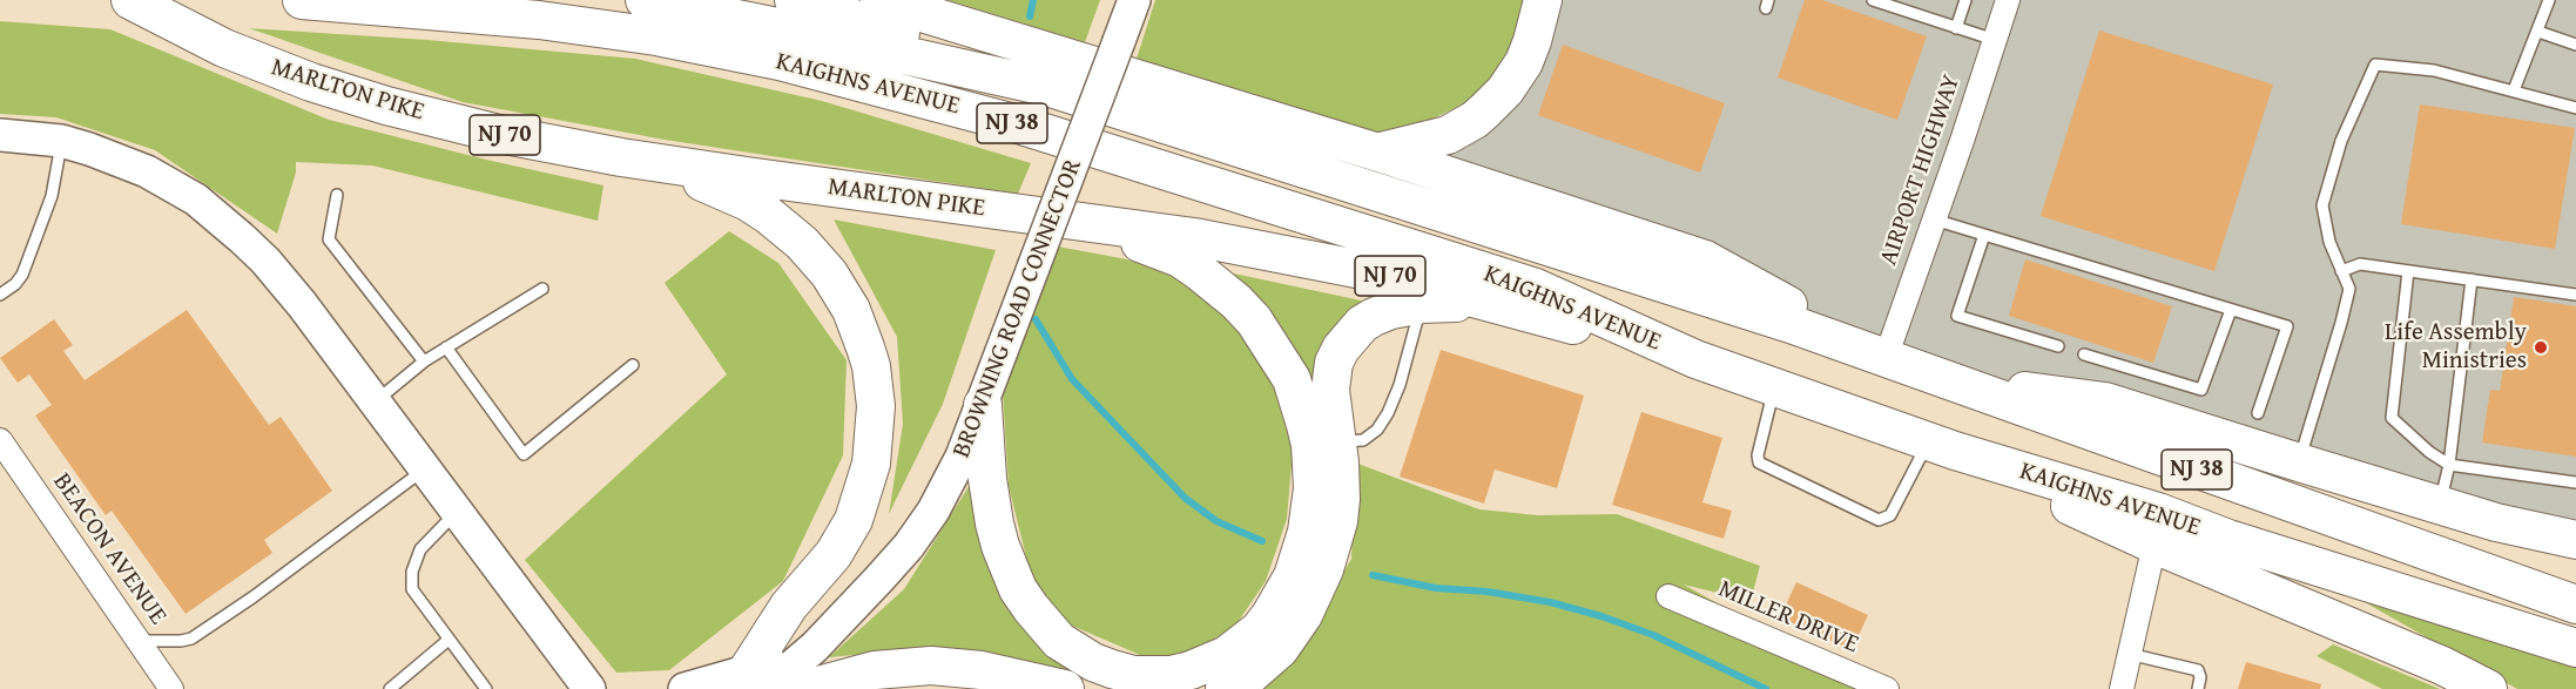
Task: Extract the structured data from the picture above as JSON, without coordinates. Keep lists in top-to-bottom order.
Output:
{
  "streets": {
    "highway": [
      "KAIGHNS AVENUE",
      "MARLTON PIKE",
      "NJ 38",
      "NJ 70"
    ],
    "main road": ["BROWNING ROAD CONNECTOR"],
    "street": ["AIRPORT HIGHWAY", "BEACON AVENUE", "MILLER DRIVE"]
  },
  "crossings": [
    ["KAIGHNS AVENUE", "MARLTON PIKE"],
    ["KAIGHNS AVENUE", "NJ 38"],
    ["KAIGHNS AVENUE", "AIRPORT HIGHWAY"]
  ],
  "places": ["Life Assembly Ministries"]
}
